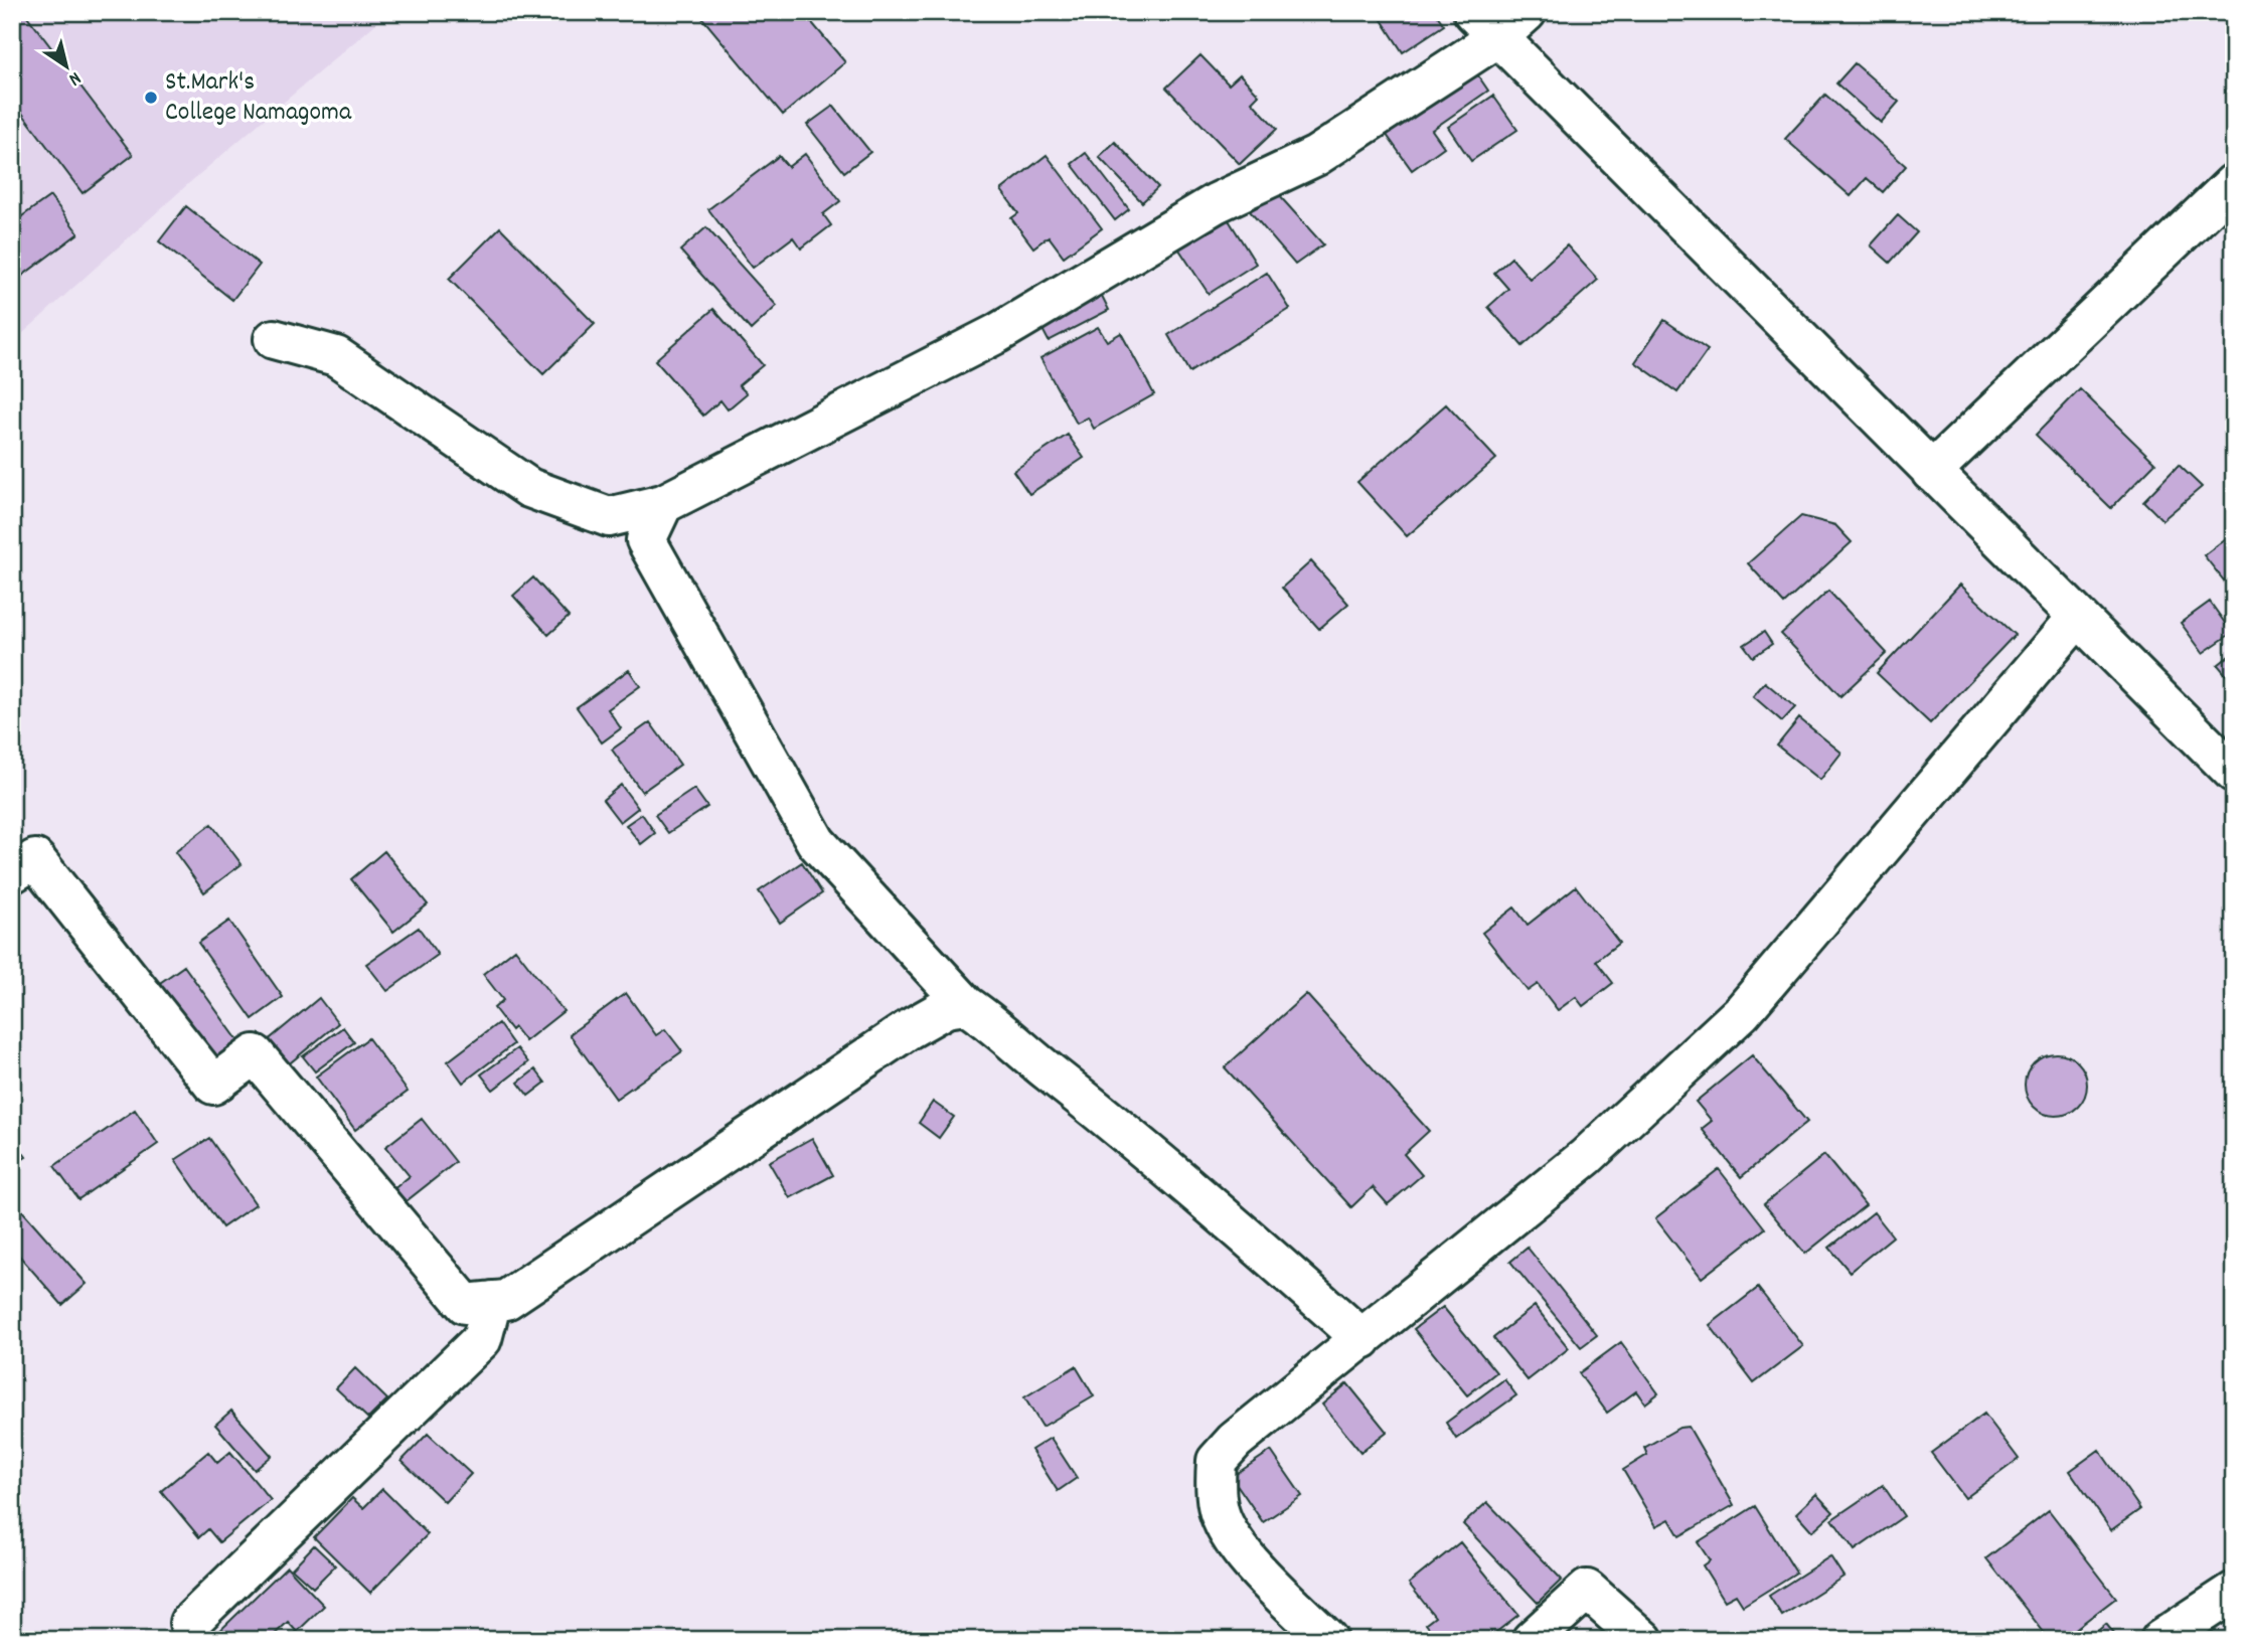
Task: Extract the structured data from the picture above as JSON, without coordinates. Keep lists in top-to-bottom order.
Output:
{
  "places": ["St.Mark's College Namagoma"],
  "north": "bottom right"
}
